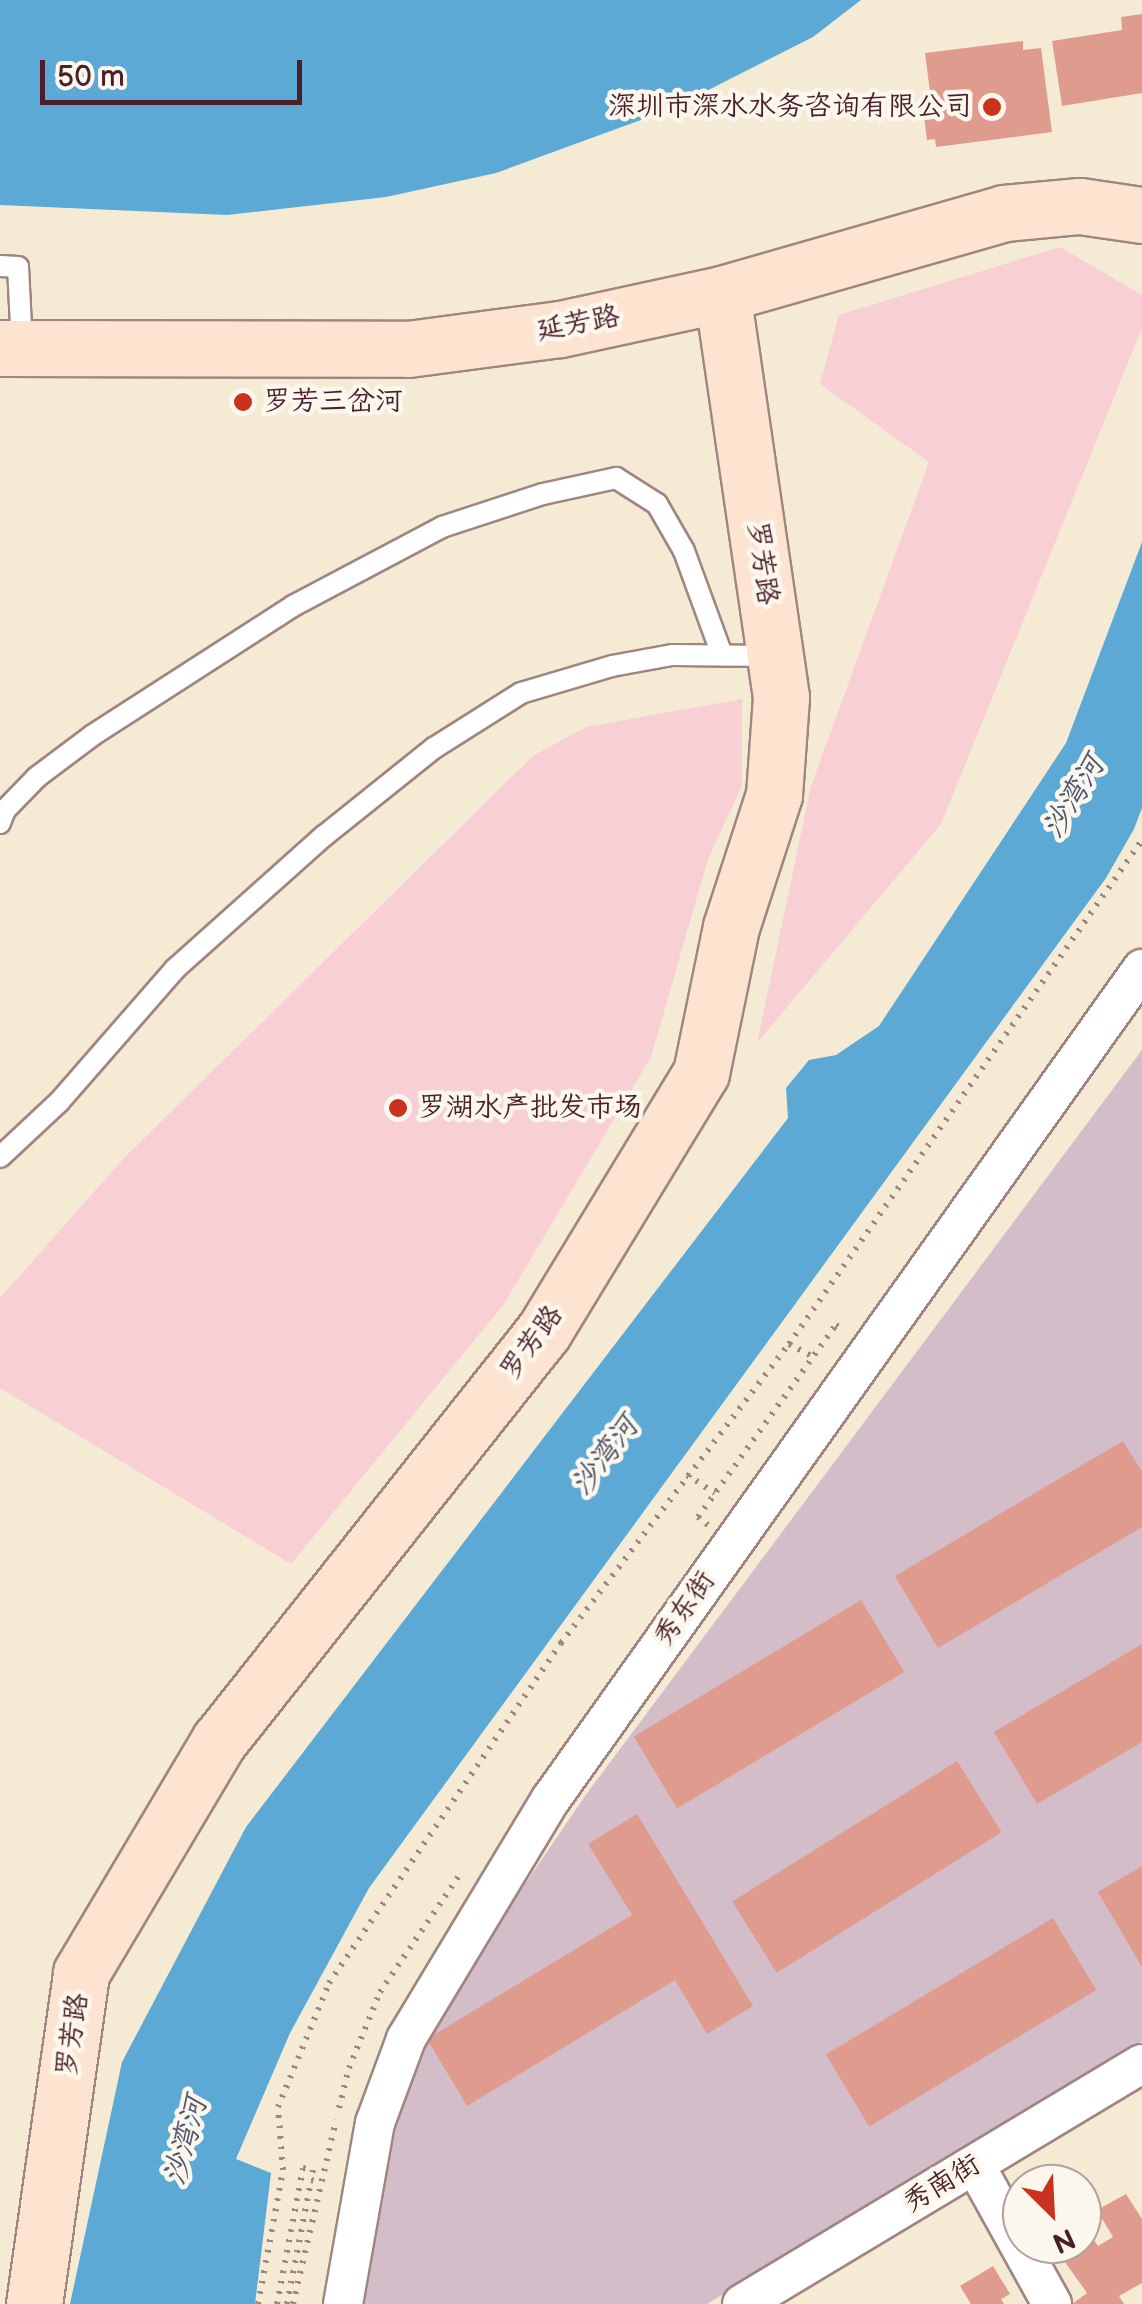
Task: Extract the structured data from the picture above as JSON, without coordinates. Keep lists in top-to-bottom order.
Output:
{
  "streets": {
    "main road": ["延芳路", "罗芳路"],
    "street": ["秀东街", "秀南街"]
  },
  "crossings": [
    ["延芳路", "罗芳路"]
  ],
  "water": ["沙湾河"],
  "places": ["深圳市深水水务咨询有限公司", "罗芳三岔河", "罗湖水产批发市场"],
  "scale_bar": "50 m",
  "north": "bottom right"
}
